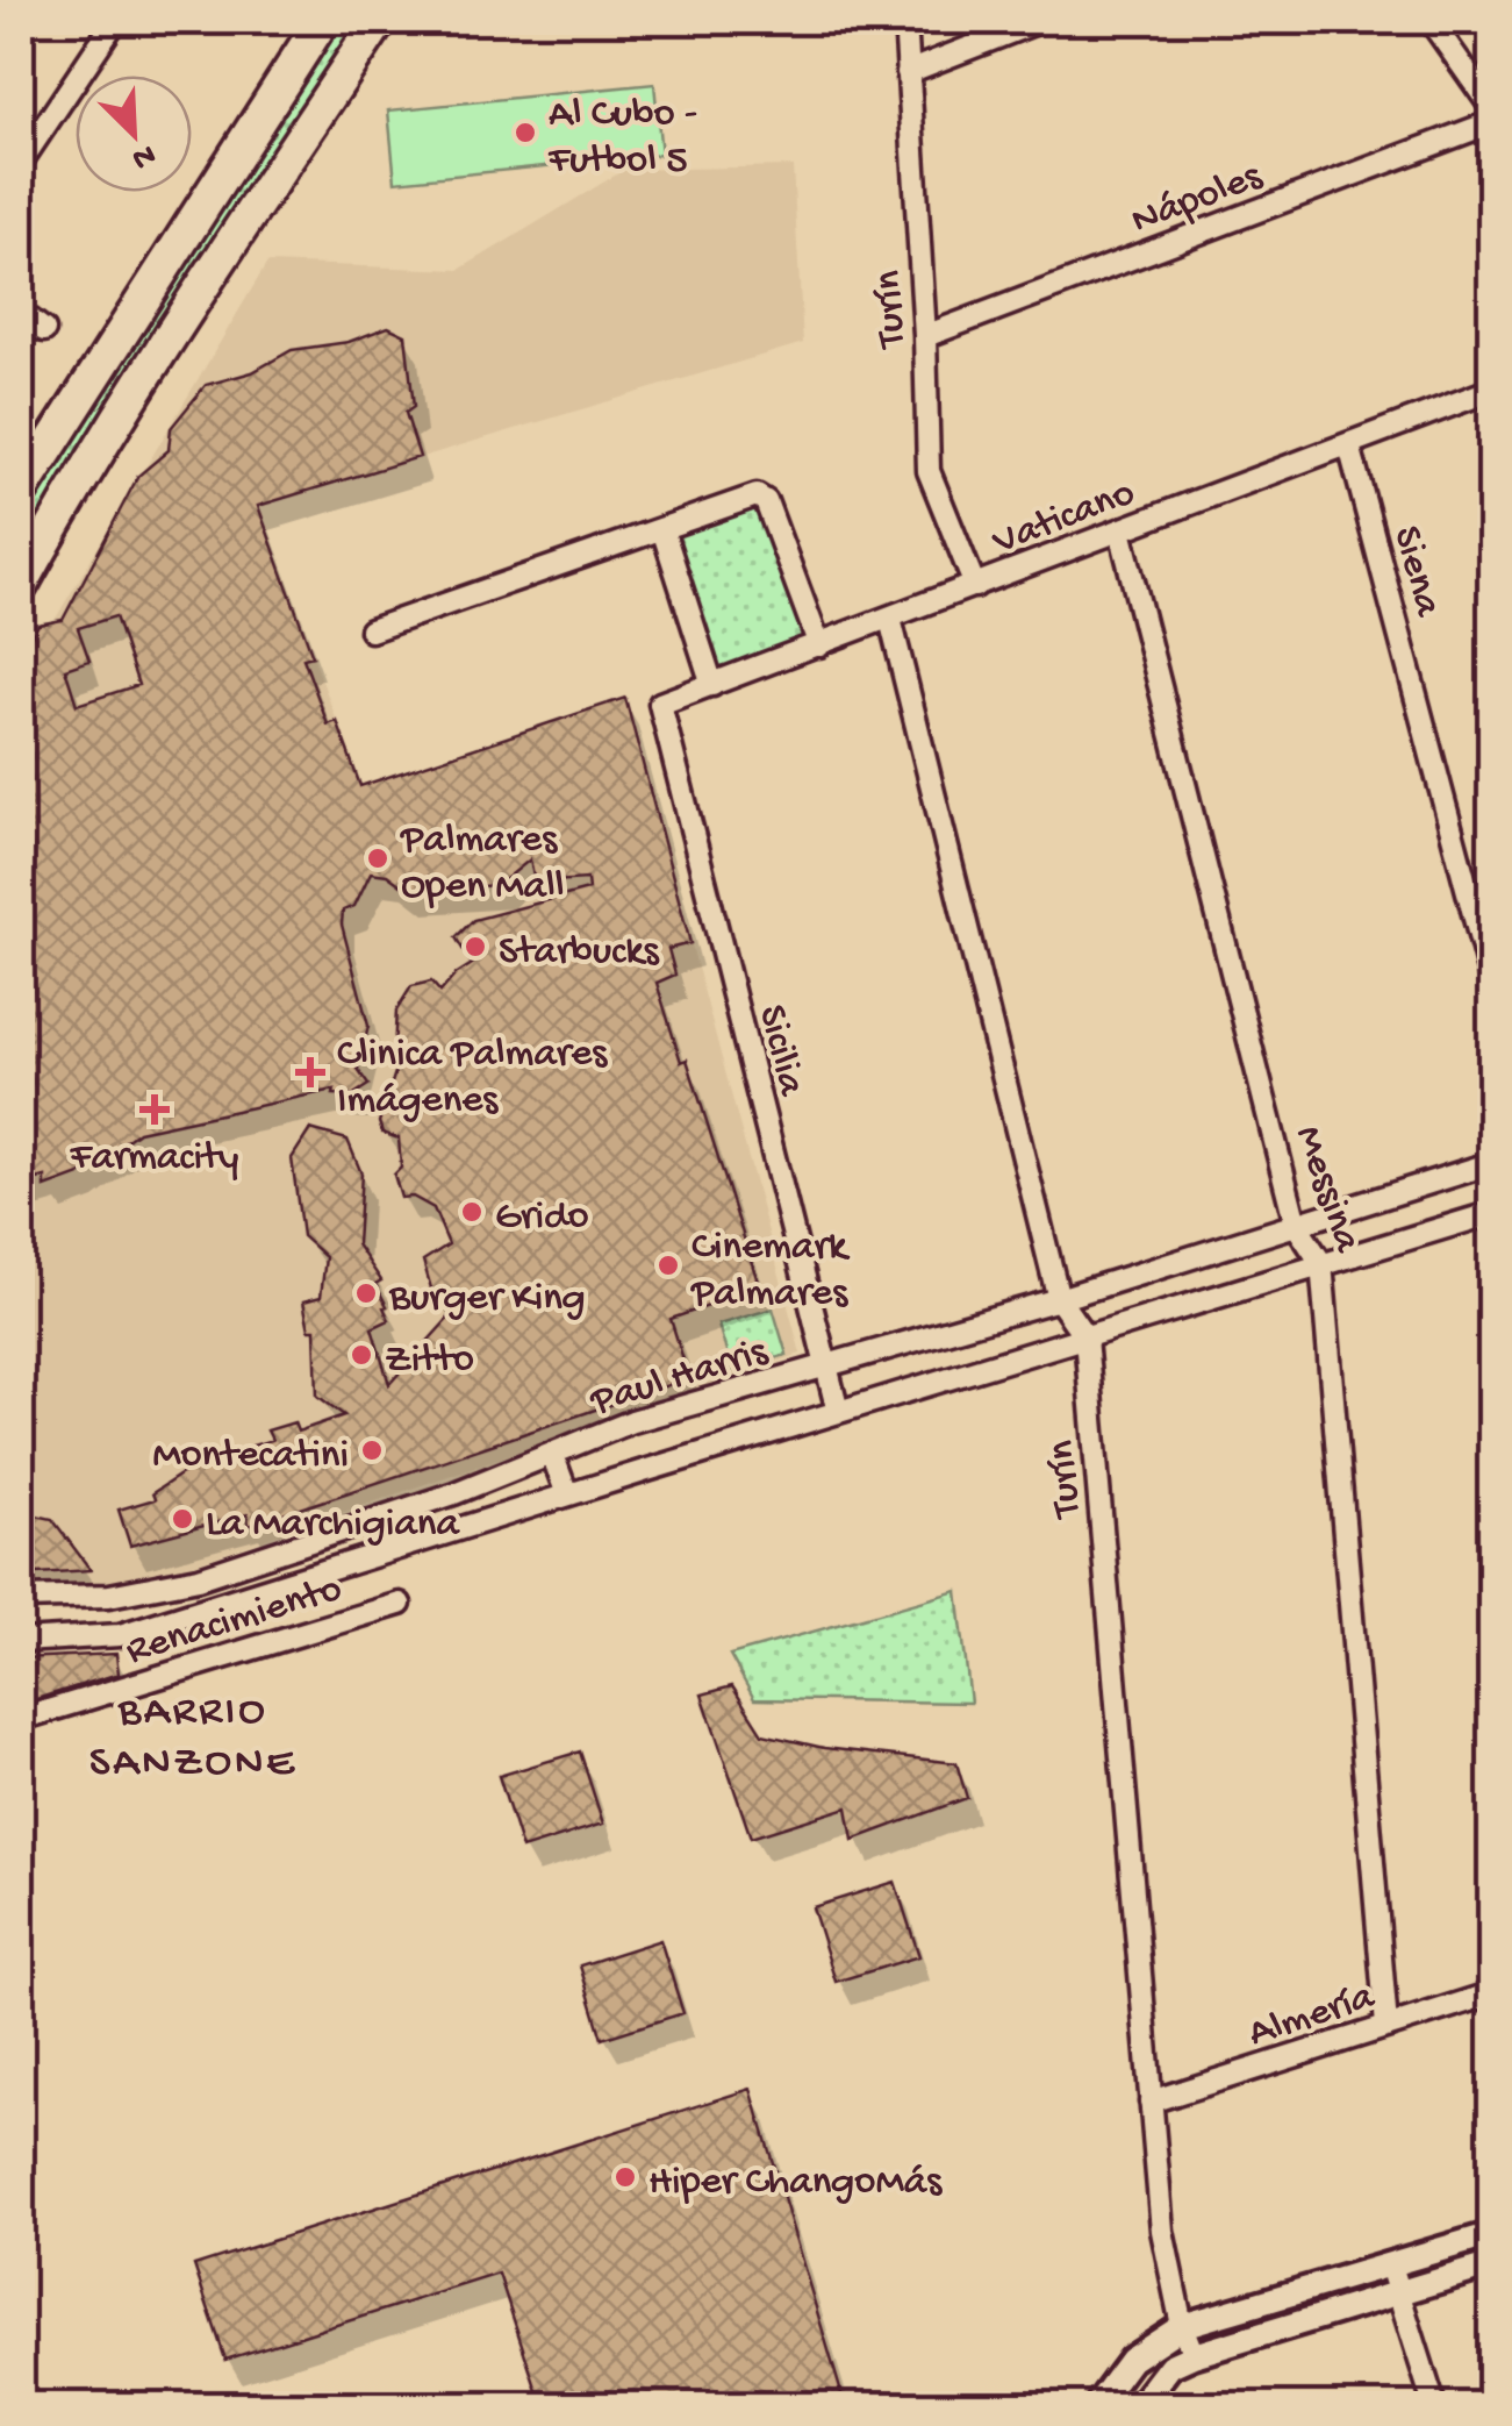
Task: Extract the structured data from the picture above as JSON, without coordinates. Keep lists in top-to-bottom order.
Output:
{
  "streets": {
    "street": [
      "Nápoles",
      "Turín",
      "Vaticano",
      "Siena",
      "Sicilia",
      "Messina",
      "Paul Harris",
      "Renacimiento",
      "Almería"
    ]
  },
  "crossings": [
    ["Nápoles", "Turín"],
    ["Turín", "Vaticano"],
    ["Turín", "Paul Harris"],
    ["Turín", "Almería"],
    ["Vaticano", "Siena"],
    ["Vaticano", "Sicilia"],
    ["Vaticano", "Messina"],
    ["Sicilia", "Paul Harris"],
    ["Messina", "Paul Harris"],
    ["Messina", "Almería"]
  ],
  "districts": ["BARRIO SANZONE"],
  "places": {
    "other": [
      "Al Cubo - Futbol 5",
      "Palmares Open Mall",
      "Starbucks",
      "Grido",
      "Cinemark Palmares",
      "Burger King",
      "Zitto",
      "Montecatini",
      "La Marchigiana",
      "Hiper ChangoMás"
    ],
    "health": ["Clinica Palmares Imágenes", "Farmacity"]
  },
  "north": "bottom right"
}
